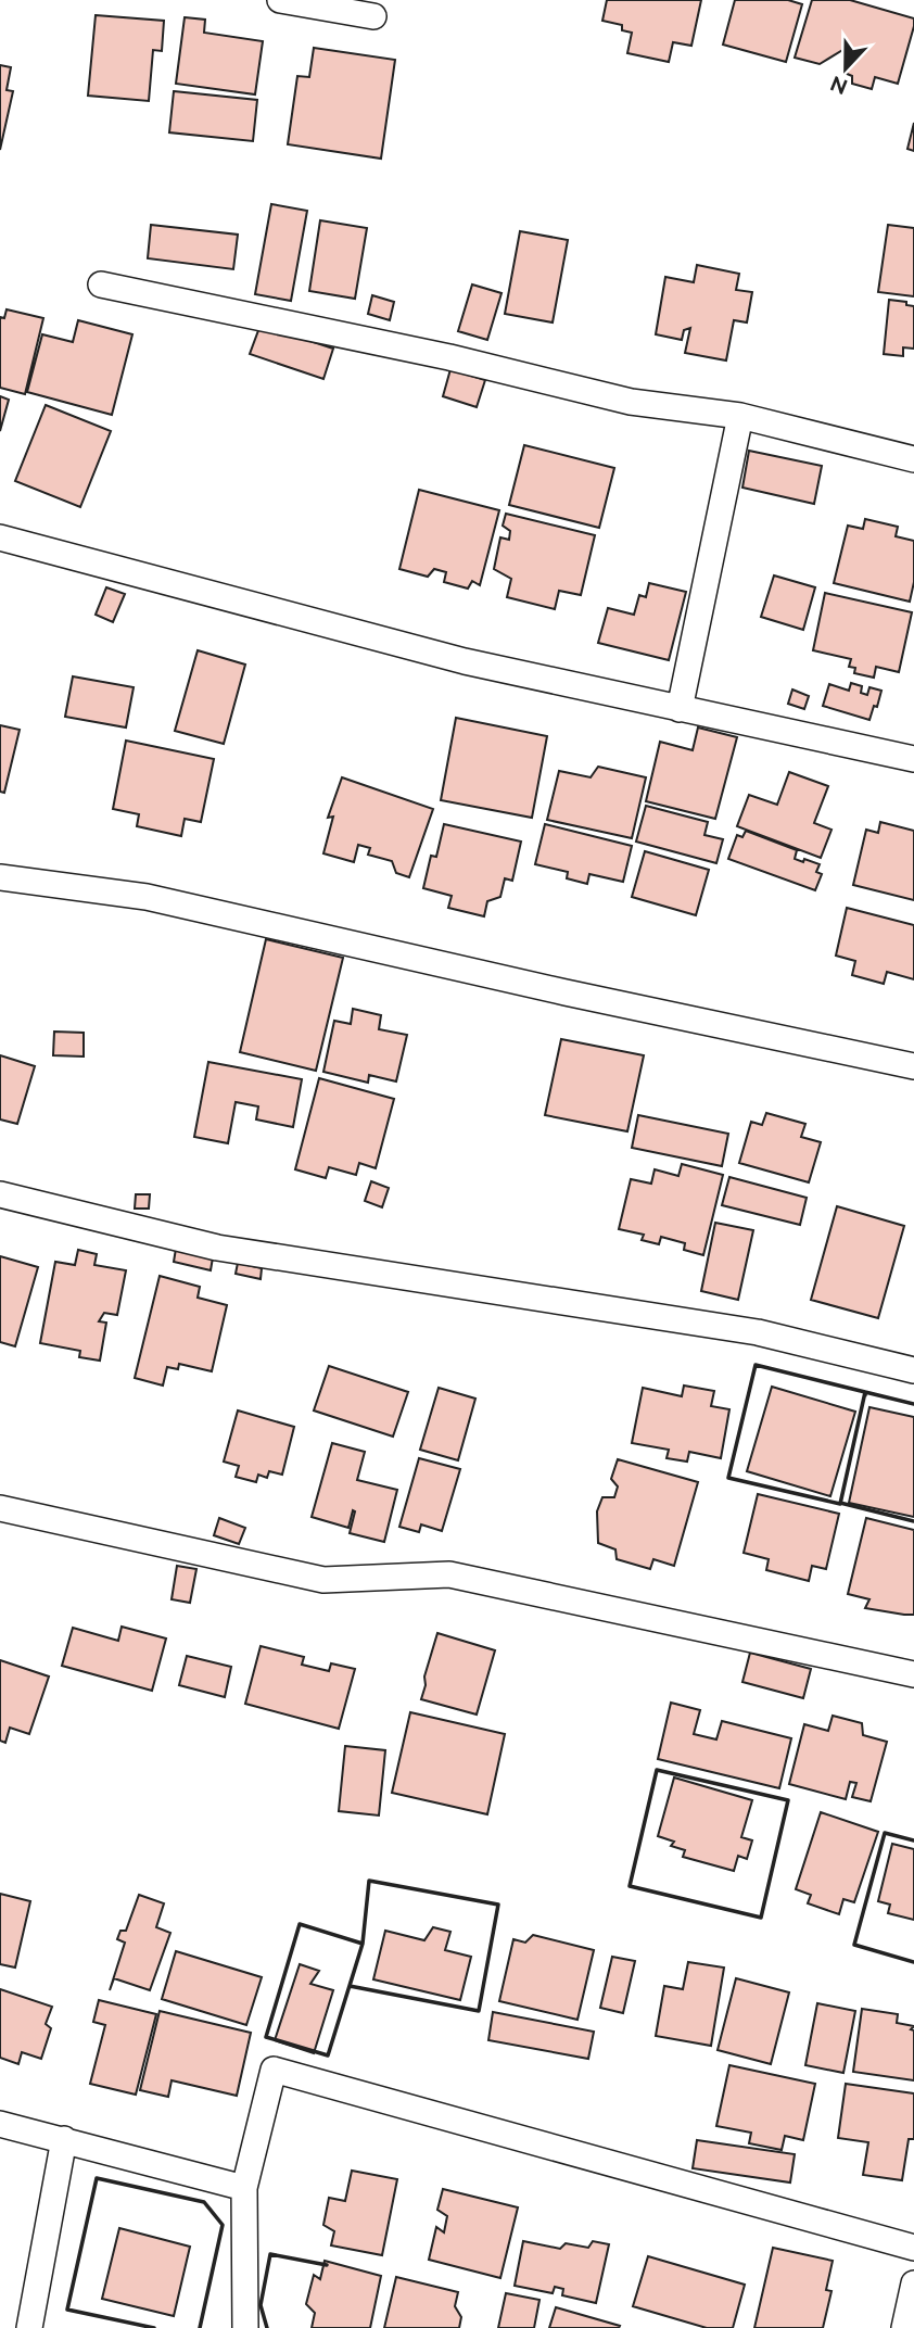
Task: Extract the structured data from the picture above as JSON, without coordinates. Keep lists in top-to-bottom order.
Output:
{
  "north": "bottom"
}
